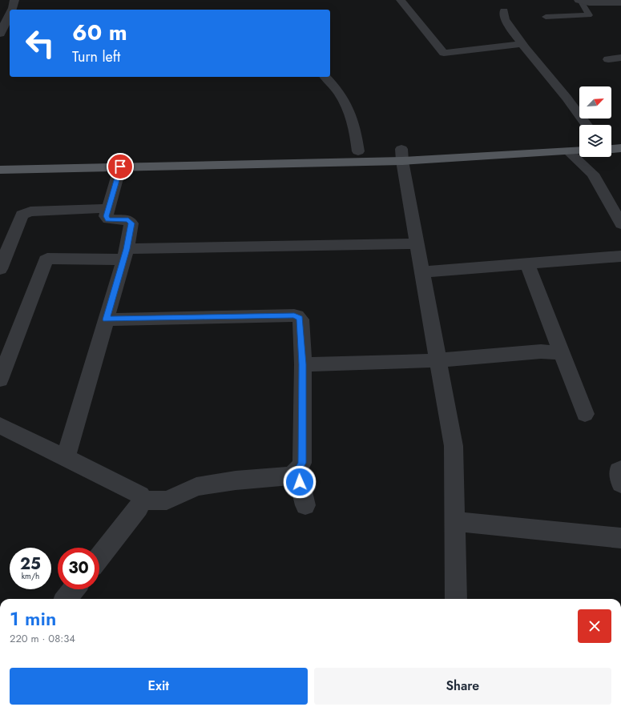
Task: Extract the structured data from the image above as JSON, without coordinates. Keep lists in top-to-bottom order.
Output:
{
  "north": "top right",
  "page": {
    "turn": ["60 m", "Turn left"],
    "speed": "25 km/h",
    "limit": "30",
    "heading": ["1 min", "220 m · 08:34"],
    "buttons": ["Exit", "Share"]
  }
}
